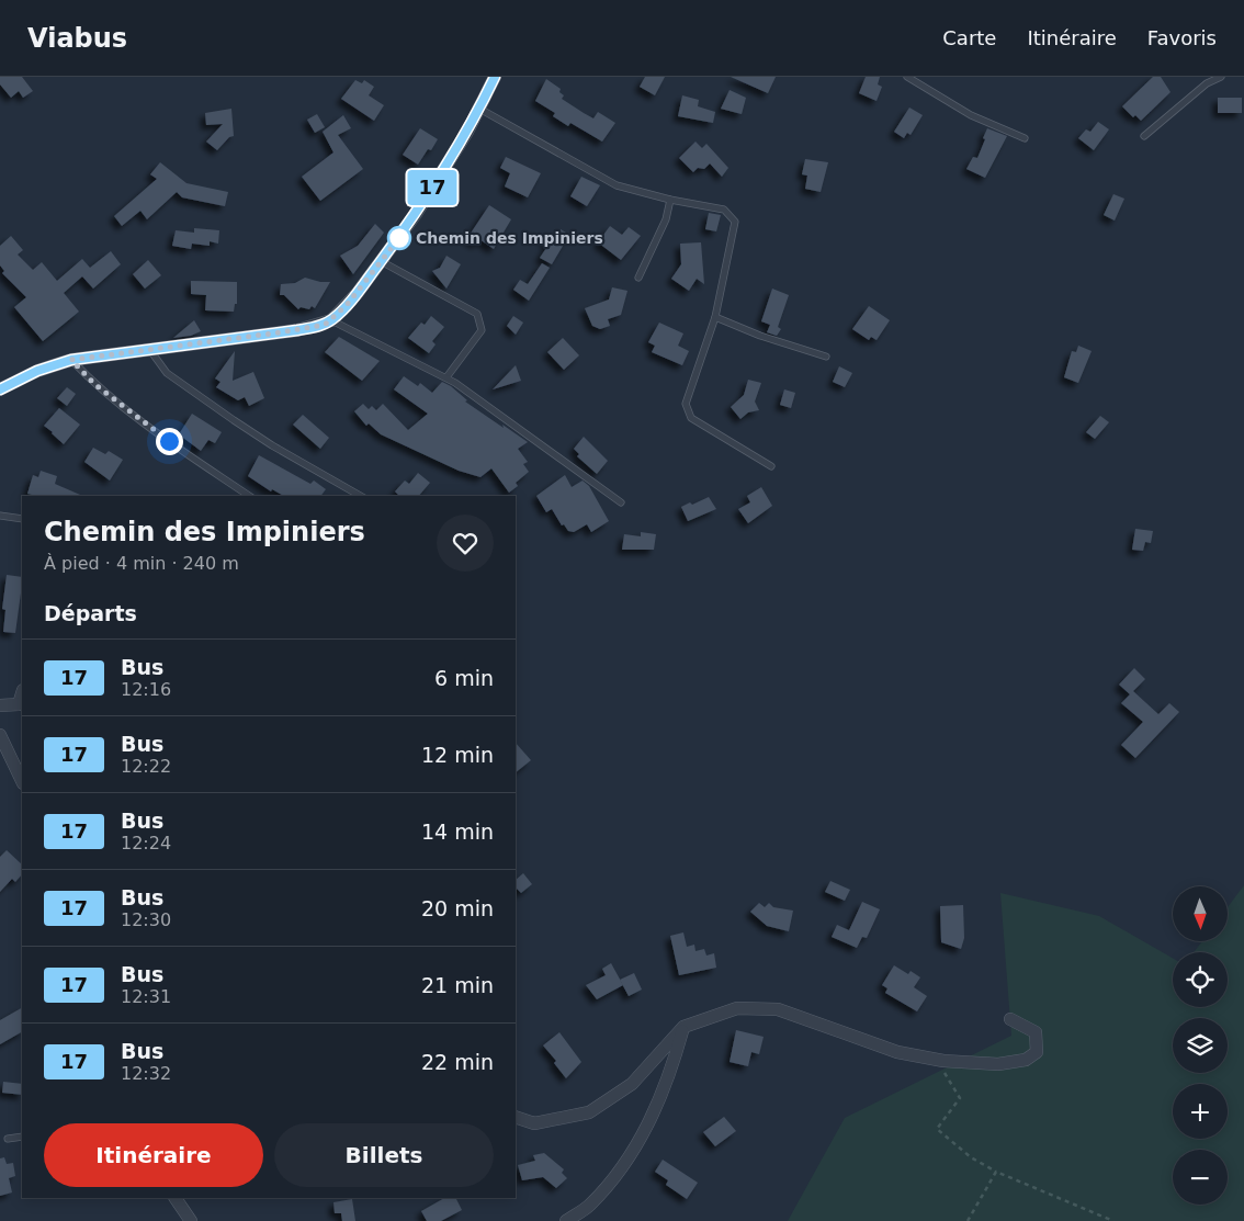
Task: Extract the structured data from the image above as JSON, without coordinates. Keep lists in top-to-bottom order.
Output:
{
  "places": ["Chemin des Impiniers"],
  "lines": ["bus line 17"],
  "north": "bottom",
  "page": {
    "header": "Viabus",
    "nav": ["Carte", "Itinéraire", "Favoris"],
    "on_map": "17",
    "heading": [
      ["Chemin des Impiniers", "À pied · 4 min · 240 m"],
      "Départs"
    ],
    "list": [
      {
        "mark": "17",
        "name": "Bus",
        "note": "12:16",
        "value": "6 min"
      },
      {
        "mark": "17",
        "name": "Bus",
        "note": "12:22",
        "value": "12 min"
      },
      {
        "mark": "17",
        "name": "Bus",
        "note": "12:24",
        "value": "14 min"
      },
      {
        "mark": "17",
        "name": "Bus",
        "note": "12:30",
        "value": "20 min"
      },
      {
        "mark": "17",
        "name": "Bus",
        "note": "12:31",
        "value": "21 min"
      },
      {
        "mark": "17",
        "name": "Bus",
        "note": "12:32",
        "value": "22 min"
      }
    ],
    "map_buttons": ["+", "−"],
    "buttons": ["Itinéraire", "Billets"]
  }
}
